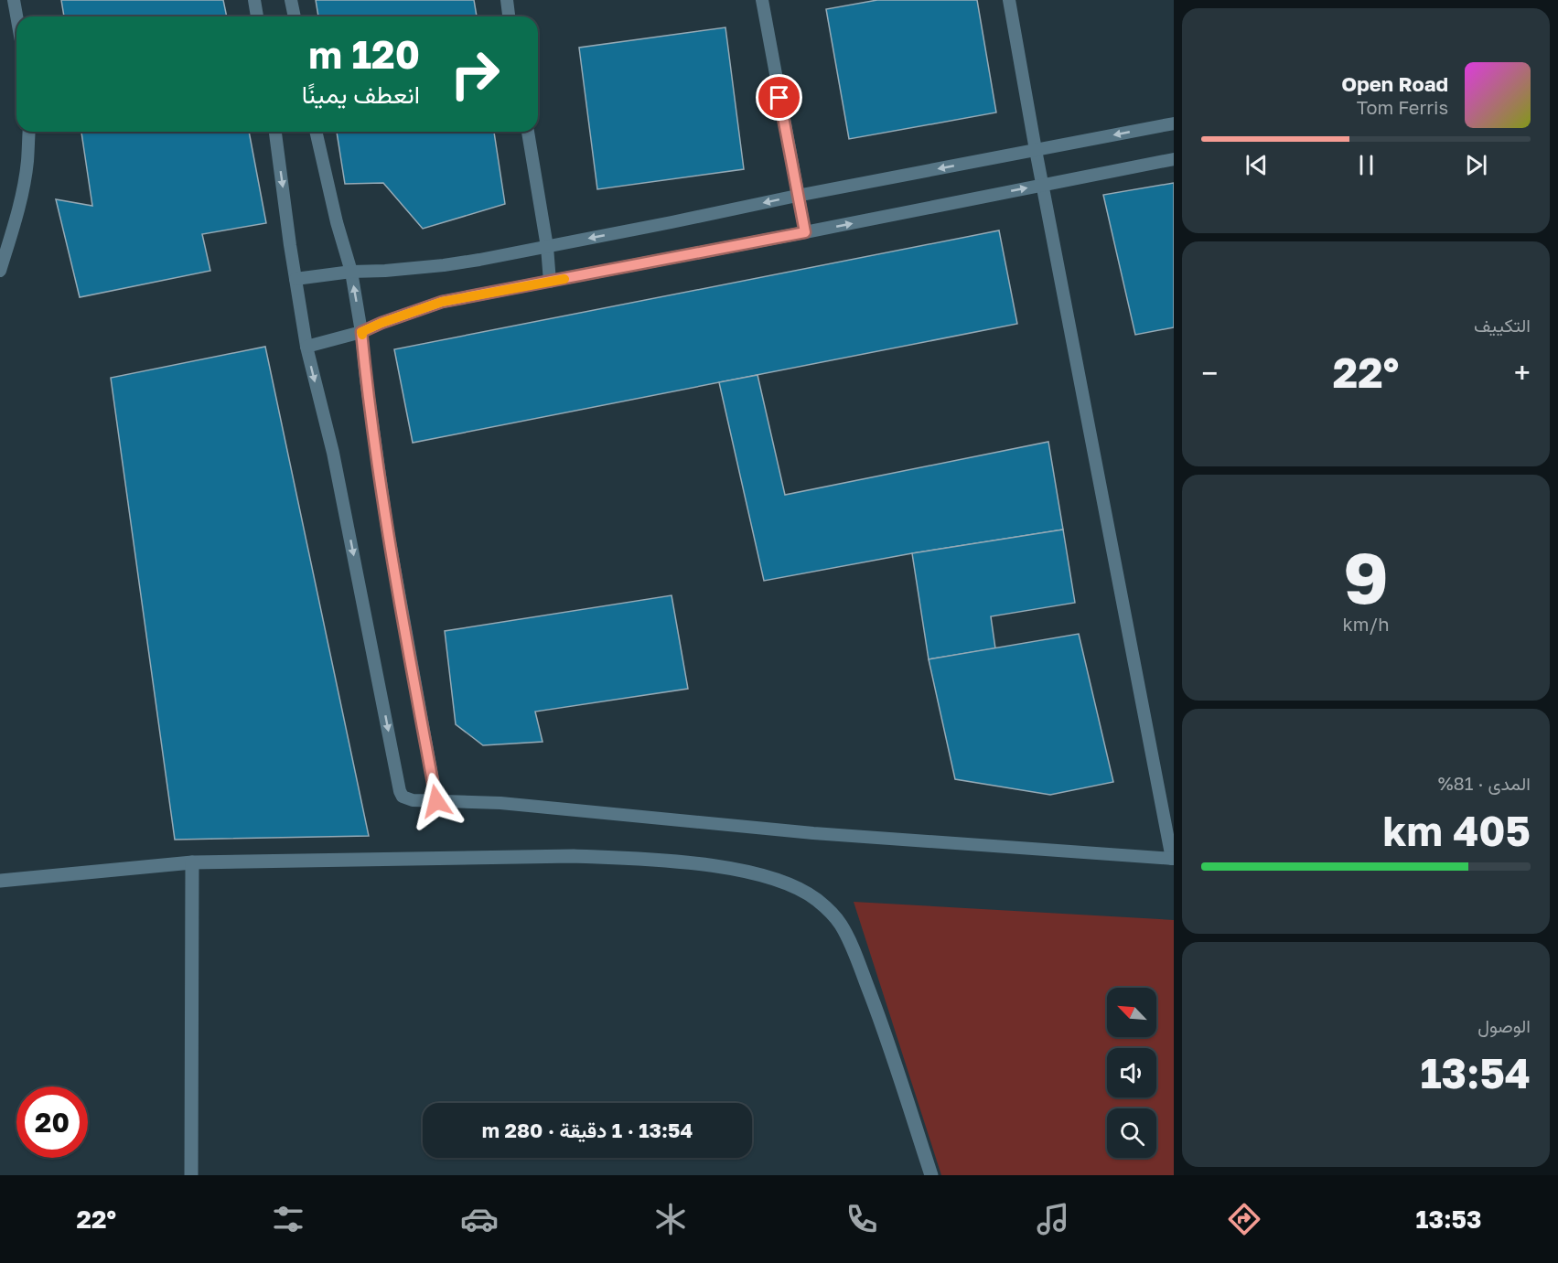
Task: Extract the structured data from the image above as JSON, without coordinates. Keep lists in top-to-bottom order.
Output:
{
  "north": "top left",
  "page": {
    "turn": ["120 m", "انعطف يمينًا"],
    "song": ["Open Road", "Tom Ferris"],
    "tile": [
      "التكييف",
      ["9", "km/h"],
      ["المدى · 81%", "405 km"],
      ["الوصول", "13:54"]
    ],
    "heat": ["−", "22°", "+"],
    "limit": "20",
    "trip": "13:54 · 1 دقيقة · 280 m",
    "tabs": ["13:53", "22°"]
  }
}
